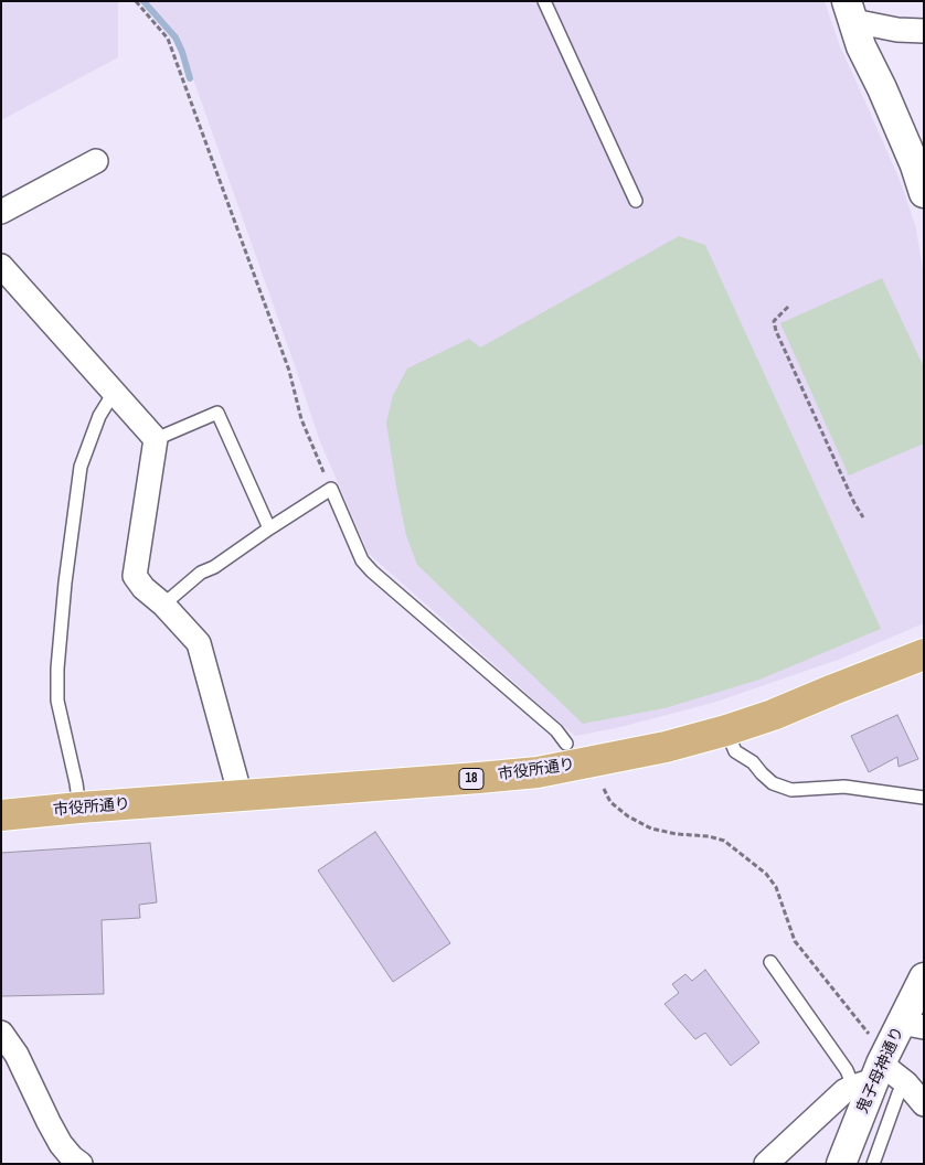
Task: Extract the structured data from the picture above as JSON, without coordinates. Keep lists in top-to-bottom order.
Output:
{
  "streets": {
    "main road": ["市役所通り", "18"],
    "street": ["鬼子母神通り"]
  }
}
